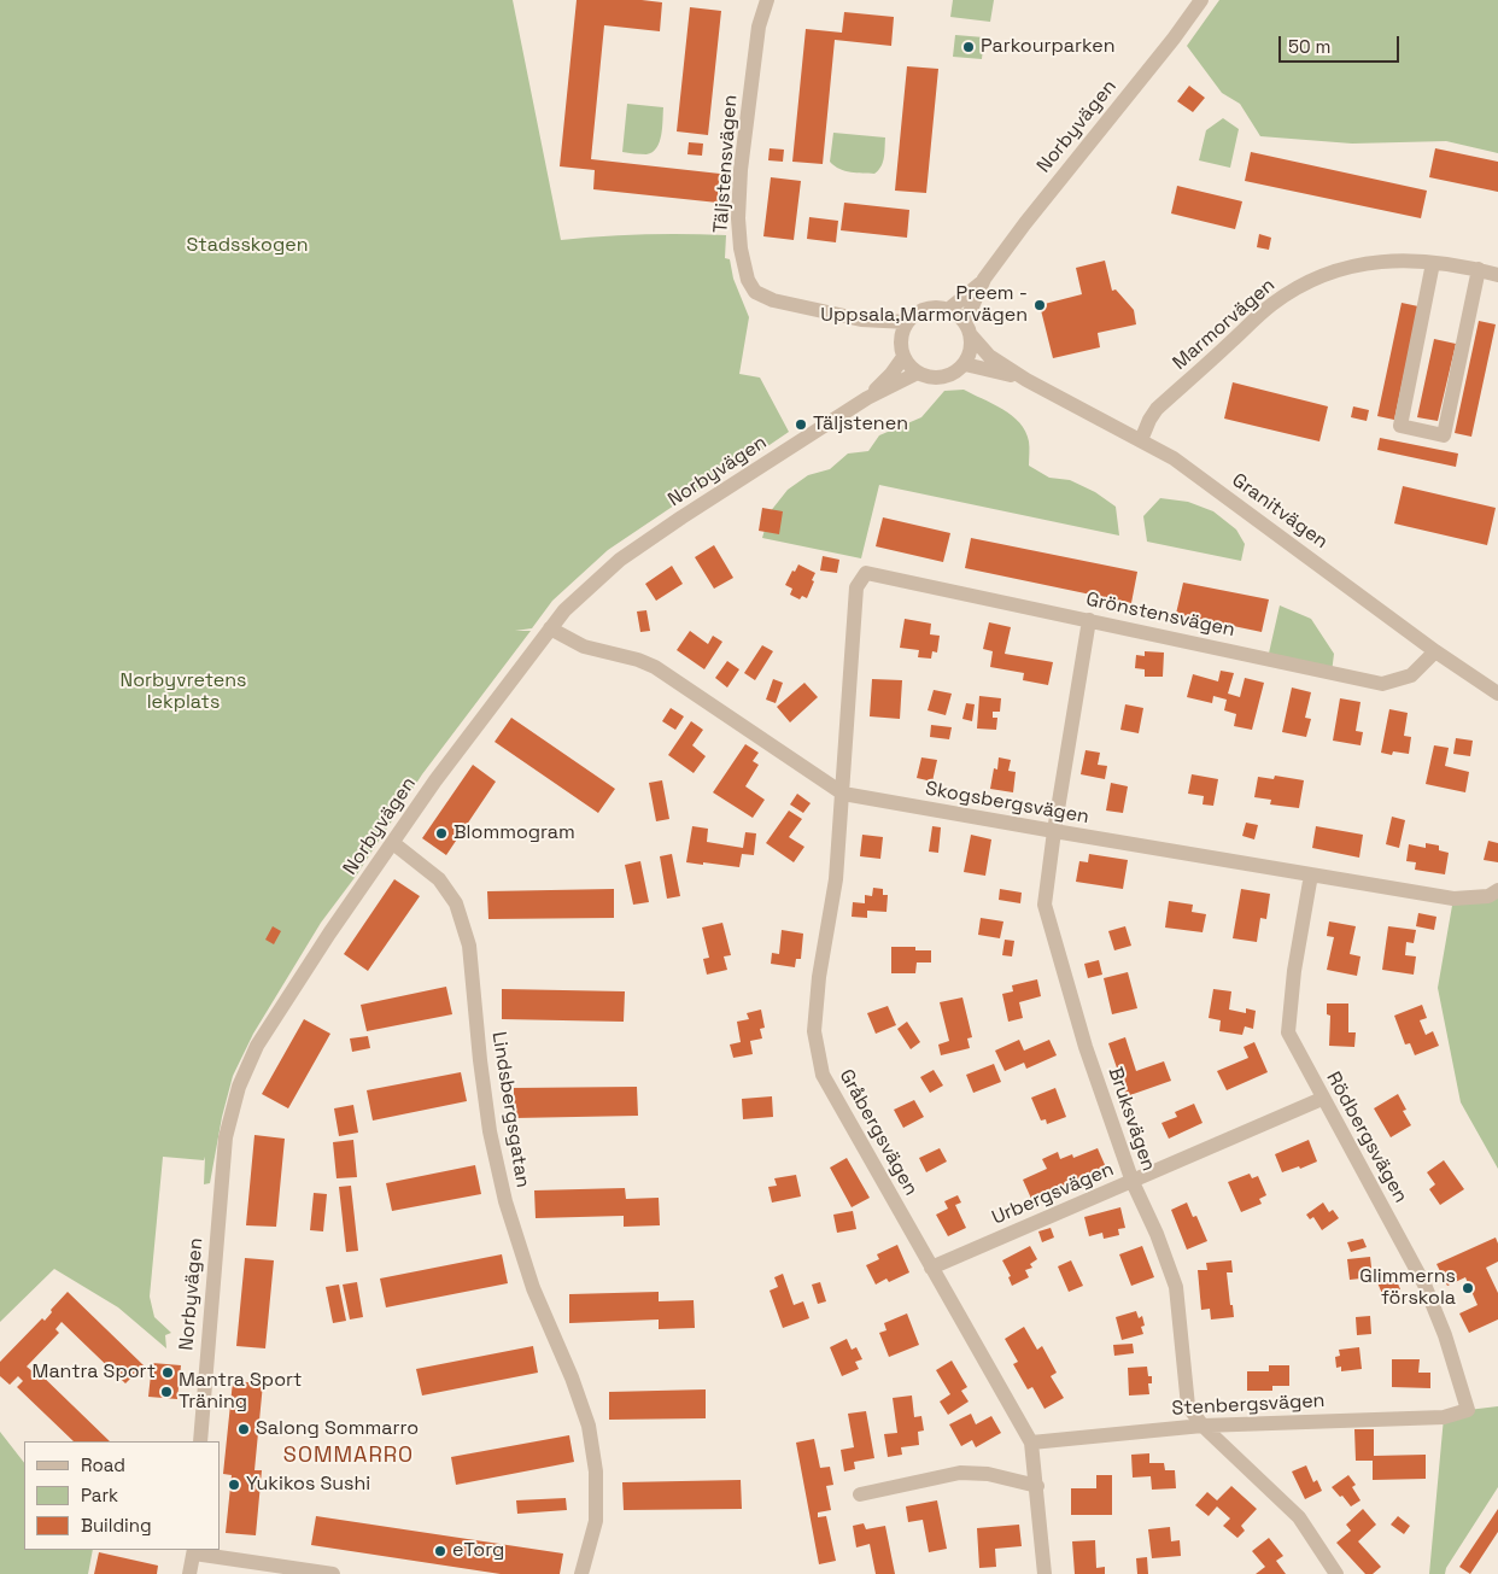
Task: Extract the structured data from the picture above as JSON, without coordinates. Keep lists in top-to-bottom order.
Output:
{
  "streets": {
    "street": [
      "Norbyvägen",
      "Täljstensvägen",
      "Marmorvägen",
      "Granitvägen",
      "Grönstensvägen",
      "Skogsbergsvägen",
      "Lindsbergsgatan",
      "Bruksvägen",
      "Gråbergsvägen",
      "Rödbergsvägen",
      "Urbergsvägen",
      "Stenbergsvägen"
    ]
  },
  "crossings": [
    ["Norbyvägen", "Täljstensvägen"],
    ["Norbyvägen", "Granitvägen"],
    ["Norbyvägen", "Skogsbergsvägen"],
    ["Norbyvägen", "Lindsbergsgatan"],
    ["Täljstensvägen", "Granitvägen"],
    ["Marmorvägen", "Granitvägen"],
    ["Granitvägen", "Grönstensvägen"],
    ["Grönstensvägen", "Bruksvägen"],
    ["Grönstensvägen", "Gråbergsvägen"],
    ["Skogsbergsvägen", "Bruksvägen"],
    ["Skogsbergsvägen", "Gråbergsvägen"],
    ["Skogsbergsvägen", "Rödbergsvägen"],
    ["Bruksvägen", "Urbergsvägen"],
    ["Bruksvägen", "Stenbergsvägen"],
    ["Gråbergsvägen", "Urbergsvägen"],
    ["Gråbergsvägen", "Stenbergsvägen"],
    ["Rödbergsvägen", "Urbergsvägen"],
    ["Rödbergsvägen", "Stenbergsvägen"]
  ],
  "districts": ["SOMMARRO"],
  "parks": ["Stadsskogen", "Norbyvretens lekplats"],
  "places": [
    "Parkourparken",
    "Preem - Uppsala,Marmorvägen",
    "Täljstenen",
    "Blommogram",
    "Glimmerns förskola",
    "Mantra Sport",
    "Mantra Sport Träning",
    "Salong Sommarro",
    "Yukikos Sushi",
    "eTorg"
  ],
  "legend": ["Road", "Park", "Building"],
  "scale_bar": "50 m"
}
